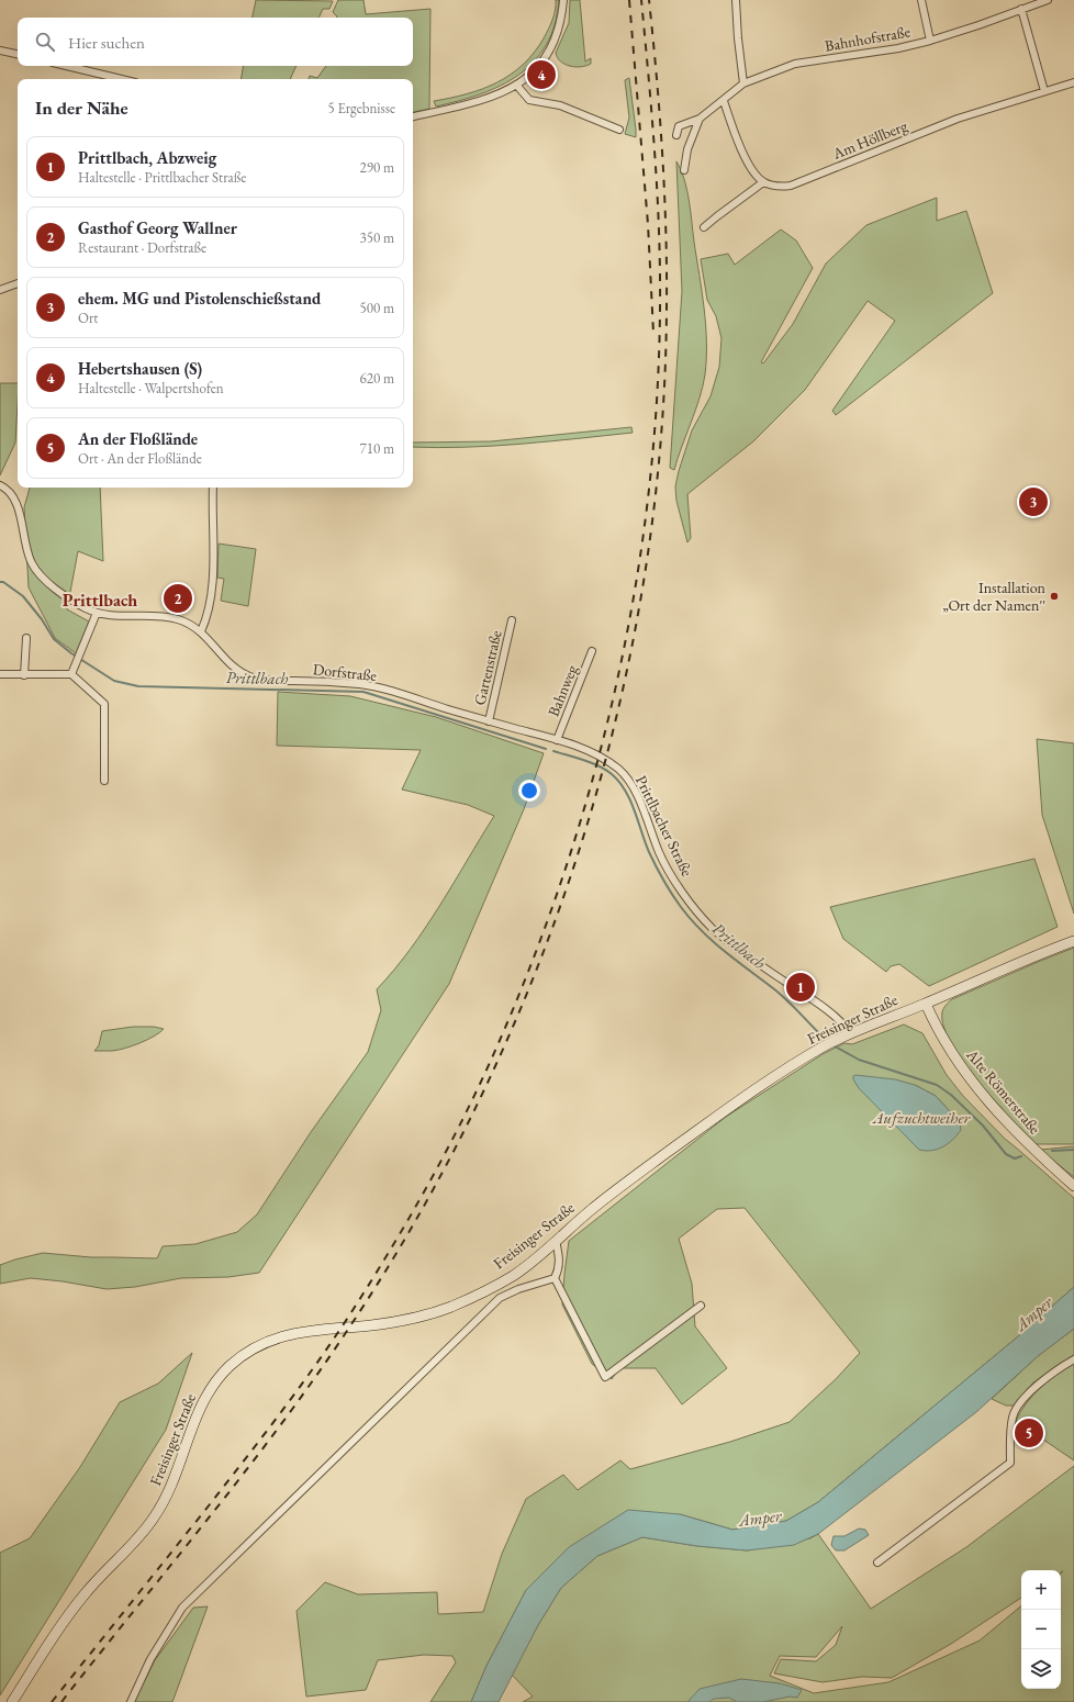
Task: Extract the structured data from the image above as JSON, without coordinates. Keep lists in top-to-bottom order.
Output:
{
  "streets": {
    "main road": ["Freisinger Straße", "Alte Römerstraße"],
    "street": [
      "Bahnhofstraße",
      "Am Höllberg",
      "Gartenstraße",
      "Dorfstraße",
      "Bahnweg",
      "Prittlbacher Straße"
    ]
  },
  "crossings": [
    ["Gartenstraße", "Dorfstraße"],
    ["Dorfstraße", "Bahnweg"],
    ["Dorfstraße", "Prittlbacher Straße"],
    ["Prittlbacher Straße", "Freisinger Straße"],
    ["Freisinger Straße", "Alte Römerstraße"]
  ],
  "districts": ["Prittlbach"],
  "water": ["Prittlbach", "Aufzuchtweiher", "Amper"],
  "places": ["Installation „Ort der Namen''"],
  "page": {
    "search": "Hier suchen",
    "pins": [
      "4",
      "3",
      "2",
      "1",
      "5"
    ],
    "heading": ["In der Nähe", "5 Ergebnisse"],
    "list": [
      {
        "mark": "1",
        "name": "Prittlbach, Abzweig",
        "note": "Haltestelle · Prittlbacher Straße",
        "value": "290 m"
      },
      {
        "mark": "2",
        "name": "Gasthof Georg Wallner",
        "note": "Restaurant · Dorfstraße",
        "value": "350 m"
      },
      {
        "mark": "3",
        "name": "ehem. MG und Pistolenschießstand",
        "note": "Ort",
        "value": "500 m"
      },
      {
        "mark": "4",
        "name": "Hebertshausen (S)",
        "note": "Haltestelle · Walpertshofen",
        "value": "620 m"
      },
      {
        "mark": "5",
        "name": "An der Floßlände",
        "note": "Ort · An der Floßlände",
        "value": "710 m"
      }
    ],
    "map_buttons": ["+", "−"]
  }
}
